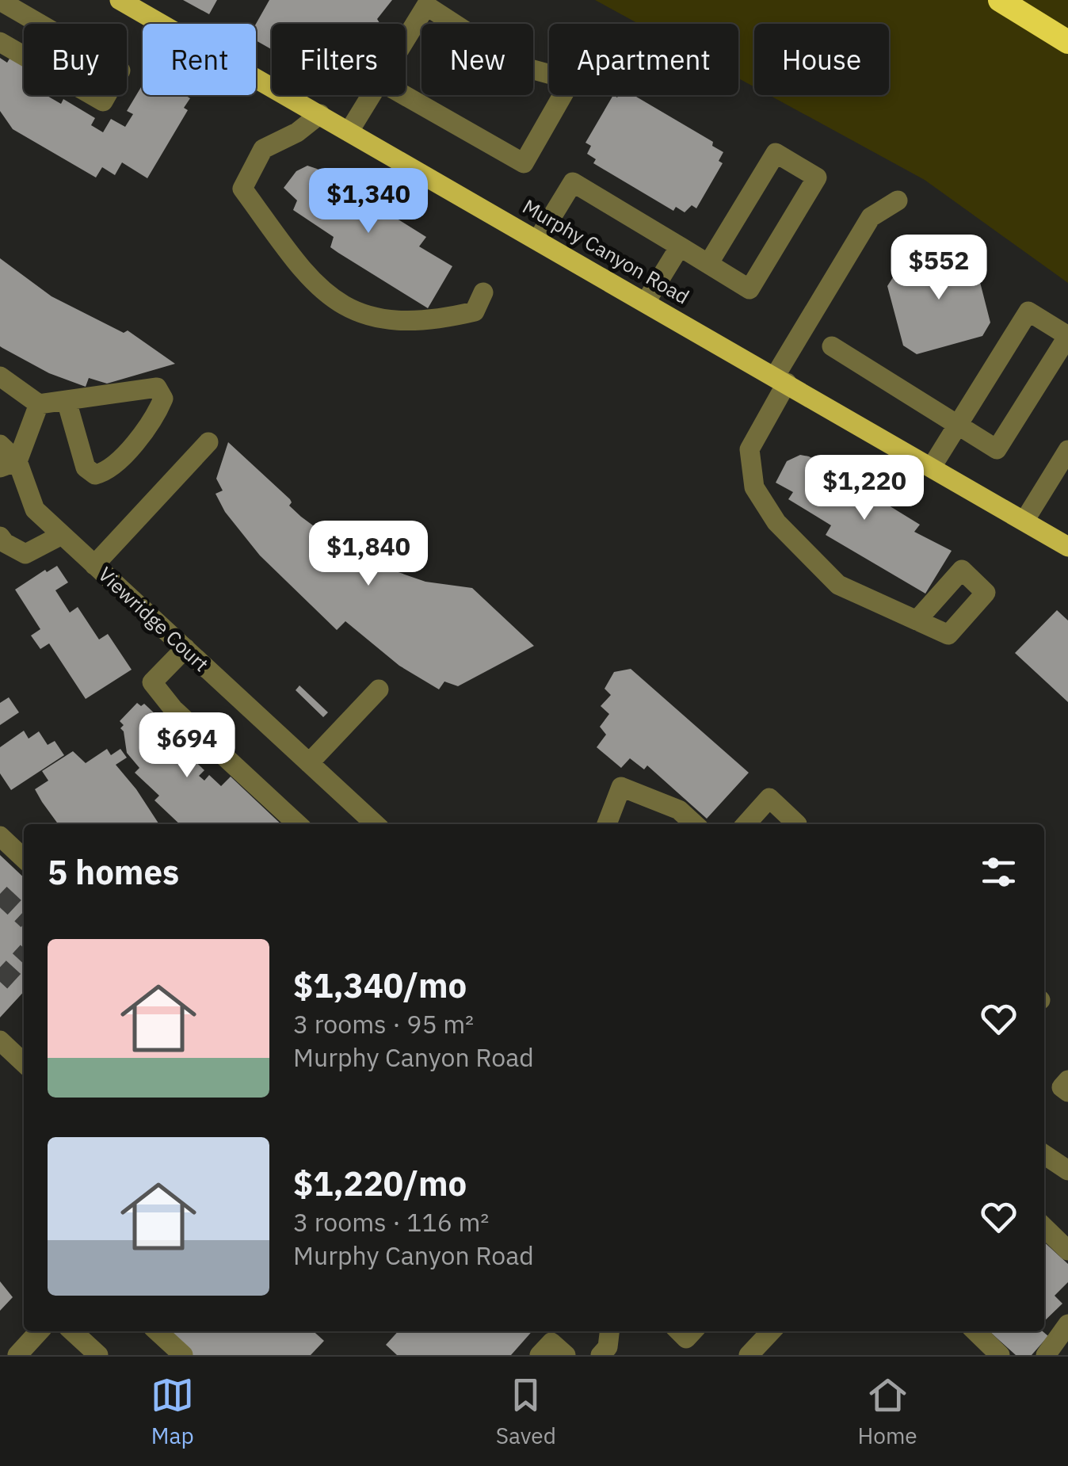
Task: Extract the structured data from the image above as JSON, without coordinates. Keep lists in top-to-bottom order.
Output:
{
  "streets": {
    "main road": ["Murphy Canyon Road"],
    "street": ["Viewridge Court"]
  },
  "page": {
    "chip": [
      "Buy",
      "Rent",
      "Filters",
      "New",
      "Apartment",
      "House"
    ],
    "price": [
      "$1,340",
      "$552",
      "$1,220",
      "$1,840",
      "$694"
    ],
    "heading": "5 homes",
    "list": [
      {
        "name": "$1,340/mo",
        "note": "3 rooms · 95 m² · Murphy Canyon Road"
      },
      {
        "name": "$1,220/mo",
        "note": "3 rooms · 116 m² · Murphy Canyon Road"
      }
    ],
    "tabs": ["Map", "Saved", "Home"]
  }
}
